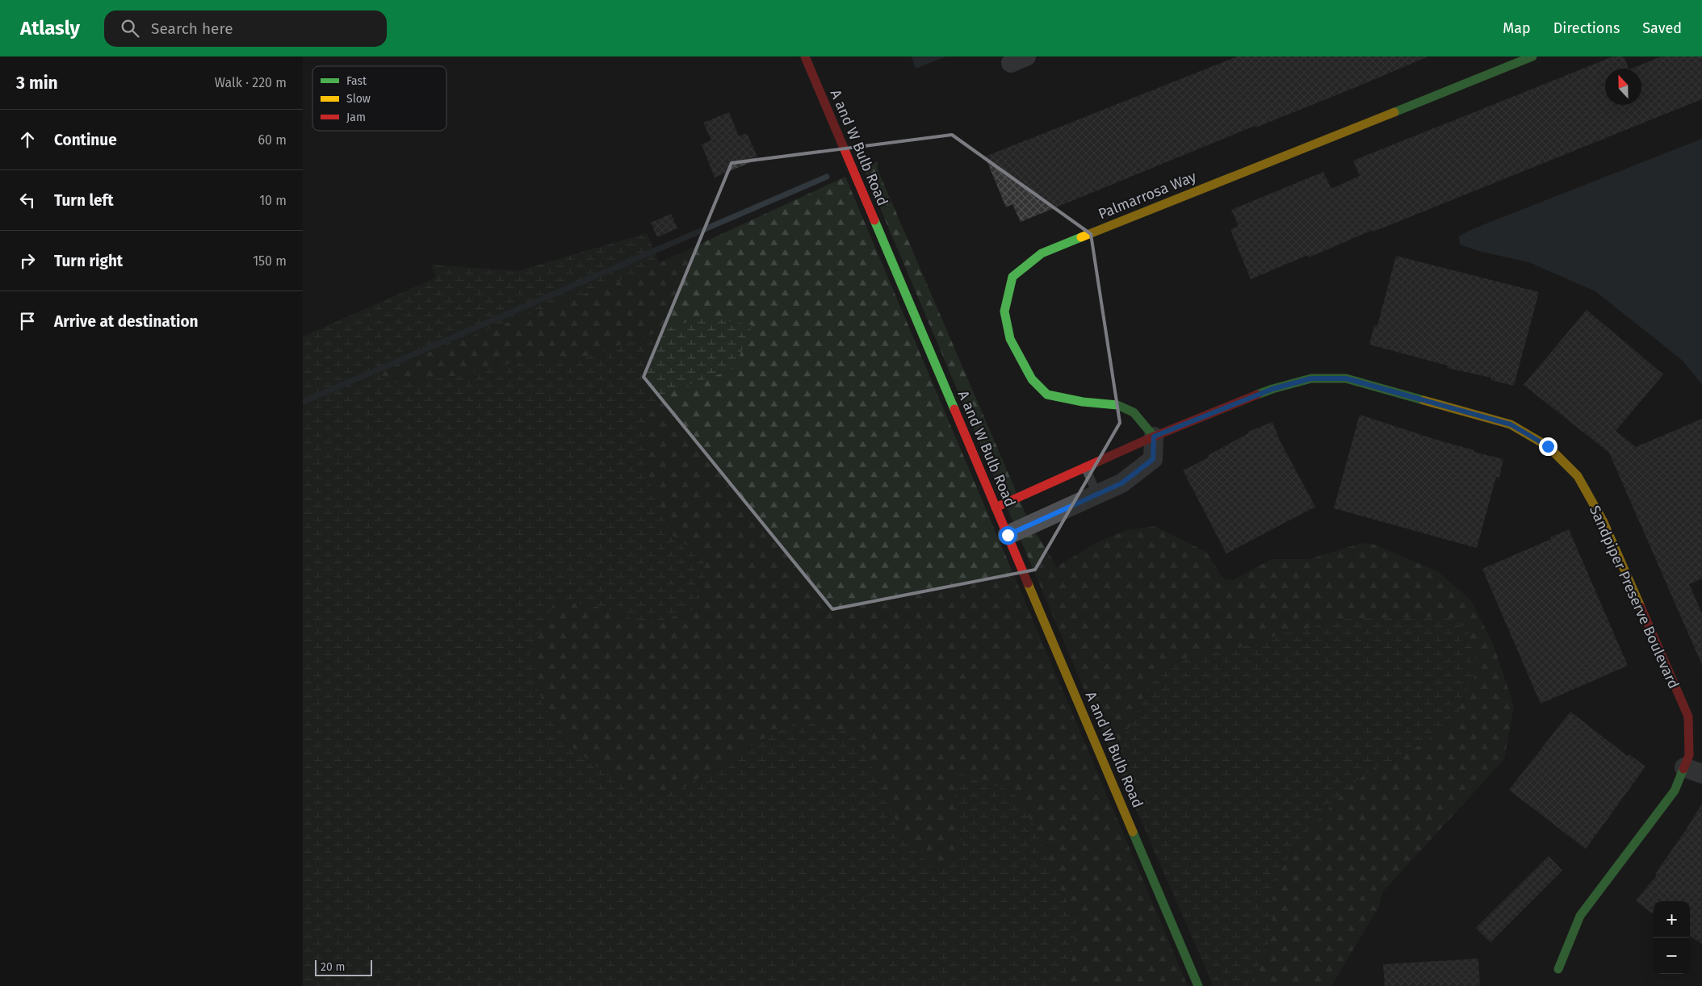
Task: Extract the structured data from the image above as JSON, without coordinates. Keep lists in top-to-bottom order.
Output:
{
  "streets": {
    "street": ["A and W Bulb Road", "Palmarrosa Way", "Sandpiper Preserve Boulevard"]
  },
  "crossings": [
    ["A and W Bulb Road", "Sandpiper Preserve Boulevard"],
    ["Palmarrosa Way", "Sandpiper Preserve Boulevard"]
  ],
  "legend": ["Fast", "Slow", "Jam"],
  "scale_bar": "20 m",
  "north": "top",
  "page": {
    "header": "Atlasly",
    "search": "Search here",
    "nav": ["Map", "Directions", "Saved"],
    "heading": ["3 min", "Walk · 220 m"],
    "list": [
      ["Continue", "60 m"],
      ["Turn left", "10 m"],
      ["Turn right", "150 m"],
      "Arrive at destination"
    ],
    "map_buttons": ["+", "−"],
    "scale": "20 m"
  }
}
